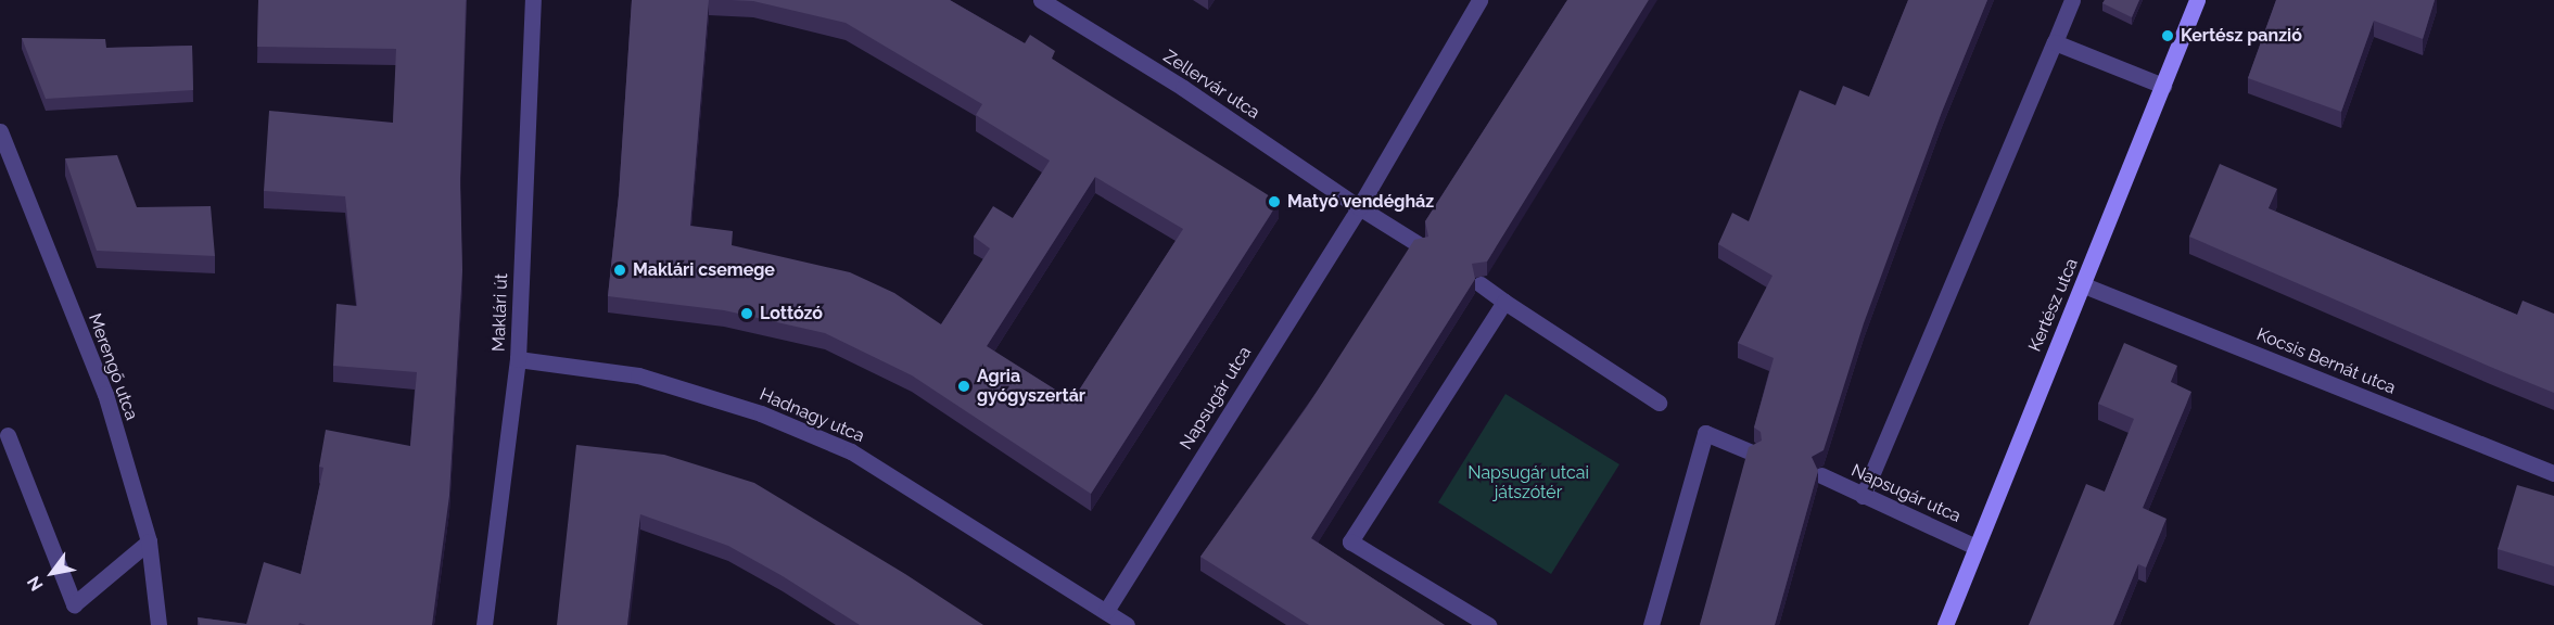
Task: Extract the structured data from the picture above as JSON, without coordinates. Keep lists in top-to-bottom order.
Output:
{
  "streets": {
    "street": [
      "Zellervár utca",
      "Kertész utca",
      "Maklári út",
      "Kocsis Bernát utca",
      "Merengő utca",
      "Napsugár utca",
      "Hadnagy utca"
    ]
  },
  "crossings": [
    ["Zellervár utca", "Napsugár utca"],
    ["Kertész utca", "Kocsis Bernát utca"],
    ["Kertész utca", "Napsugár utca"],
    ["Maklári út", "Hadnagy utca"],
    ["Napsugár utca", "Hadnagy utca"]
  ],
  "parks": ["Napsugár utcai játszótér"],
  "places": [
    "Kertész panzió",
    "Matyó vendégház",
    "Maklári csemege",
    "Lottózó",
    "Agria gyógyszertár"
  ],
  "north": "bottom left"
}
